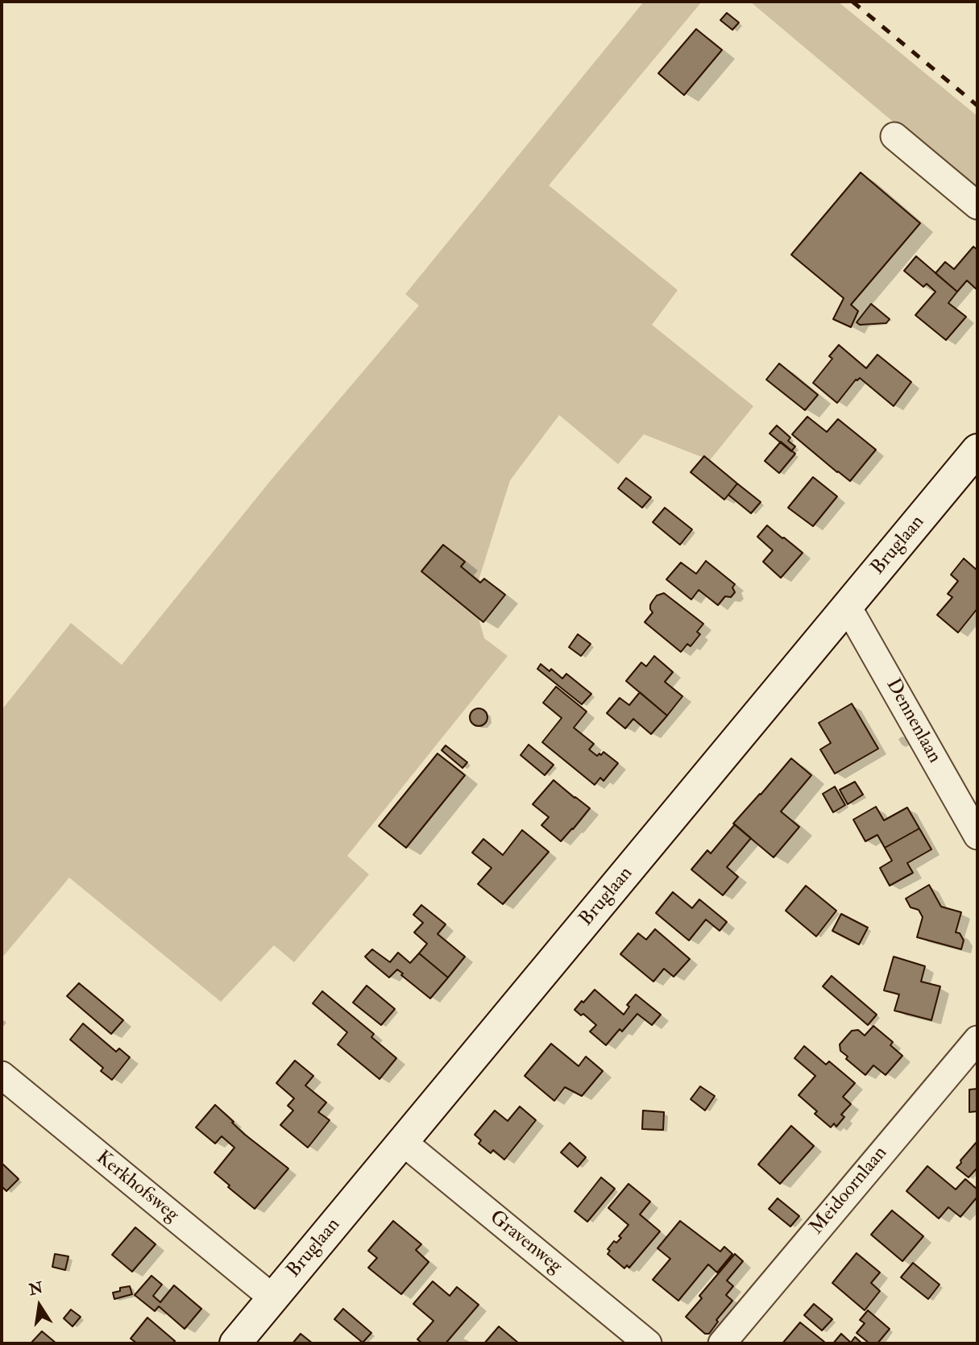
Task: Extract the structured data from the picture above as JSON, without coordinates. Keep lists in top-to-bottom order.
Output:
{
  "streets": {
    "street": [
      "Bruglaan",
      "Dennenlaan",
      "Kerkhofsweg",
      "Meidoornlaan",
      "Gravenweg"
    ]
  },
  "crossings": [
    ["Bruglaan", "Dennenlaan"],
    ["Bruglaan", "Kerkhofsweg"],
    ["Bruglaan", "Gravenweg"]
  ],
  "north": "top"
}
